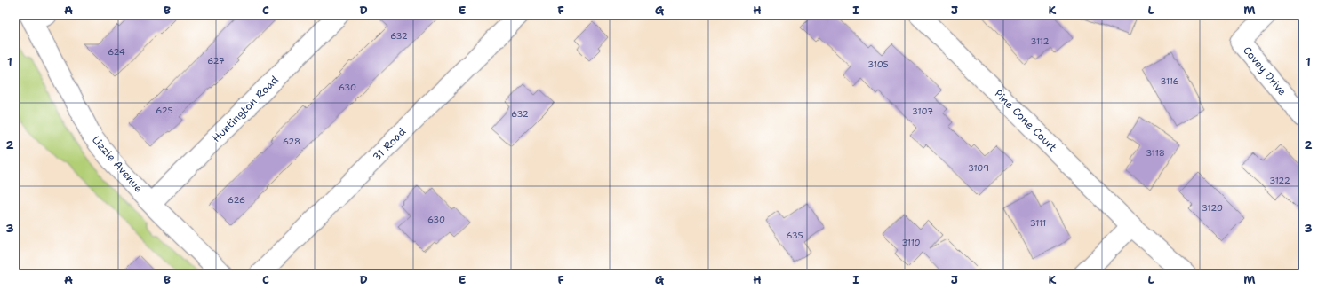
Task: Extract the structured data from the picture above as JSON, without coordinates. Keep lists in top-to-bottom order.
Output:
{
  "streets": {
    "street": [
      "Covey Drive",
      "Huntington Road",
      "Pine Cone Court",
      "31 Road",
      "Lizzie Avenue"
    ]
  },
  "crossings": [
    ["Huntington Road", "Lizzie Avenue"]
  ],
  "house_numbers": [
    "632",
    "3112",
    "624",
    "627",
    "3105",
    "3116",
    "630",
    "625",
    "3107",
    "632",
    "628",
    "3118",
    "3109",
    "3122",
    "626",
    "3120",
    "630",
    "3111",
    "635",
    "3110"
  ],
  "grid": {
    "columns": [
      "A",
      "B",
      "C",
      "D",
      "E",
      "F",
      "G",
      "H",
      "I",
      "J",
      "K",
      "L",
      "M"
    ],
    "rows": ["1", "2", "3"]
  }
}
